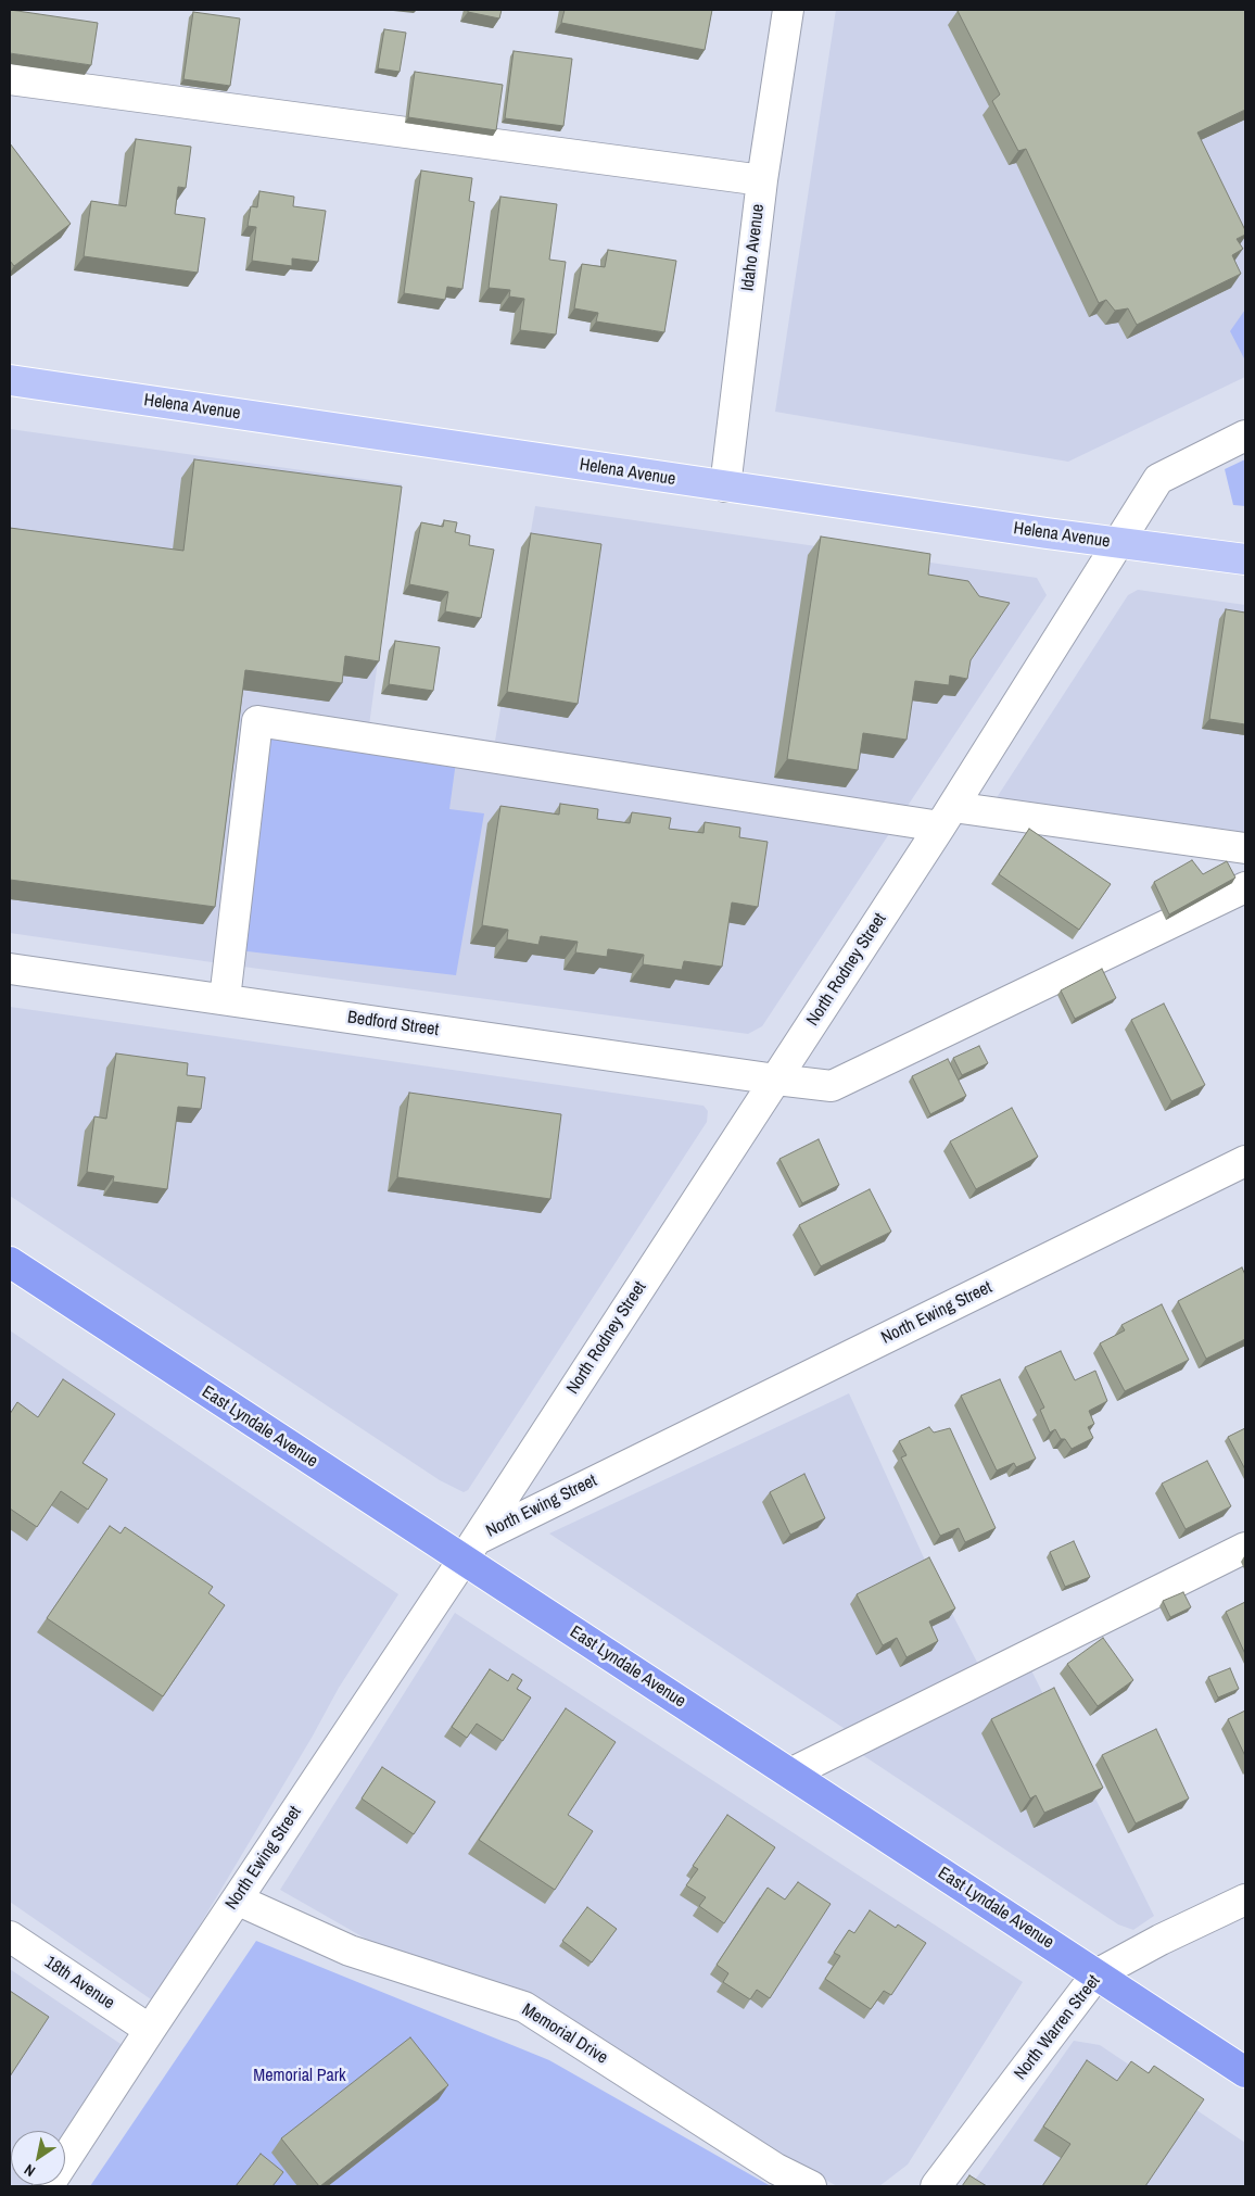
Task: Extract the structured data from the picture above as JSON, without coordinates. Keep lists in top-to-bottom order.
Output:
{
  "streets": {
    "highway": ["East Lyndale Avenue"],
    "main road": ["Helena Avenue"],
    "street": [
      "Idaho Avenue",
      "North Rodney Street",
      "Bedford Street",
      "North Ewing Street",
      "18th Avenue",
      "North Warren Street",
      "Memorial Drive"
    ]
  },
  "crossings": [
    ["Idaho Avenue", "Helena Avenue"],
    ["Helena Avenue", "North Rodney Street"],
    ["North Rodney Street", "Bedford Street"],
    ["North Rodney Street", "North Ewing Street"],
    ["North Rodney Street", "East Lyndale Avenue"],
    ["North Ewing Street", "East Lyndale Avenue"],
    ["North Ewing Street", "18th Avenue"],
    ["North Ewing Street", "Memorial Drive"],
    ["East Lyndale Avenue", "North Warren Street"]
  ],
  "parks": ["Memorial Park"],
  "north": "bottom left"
}
